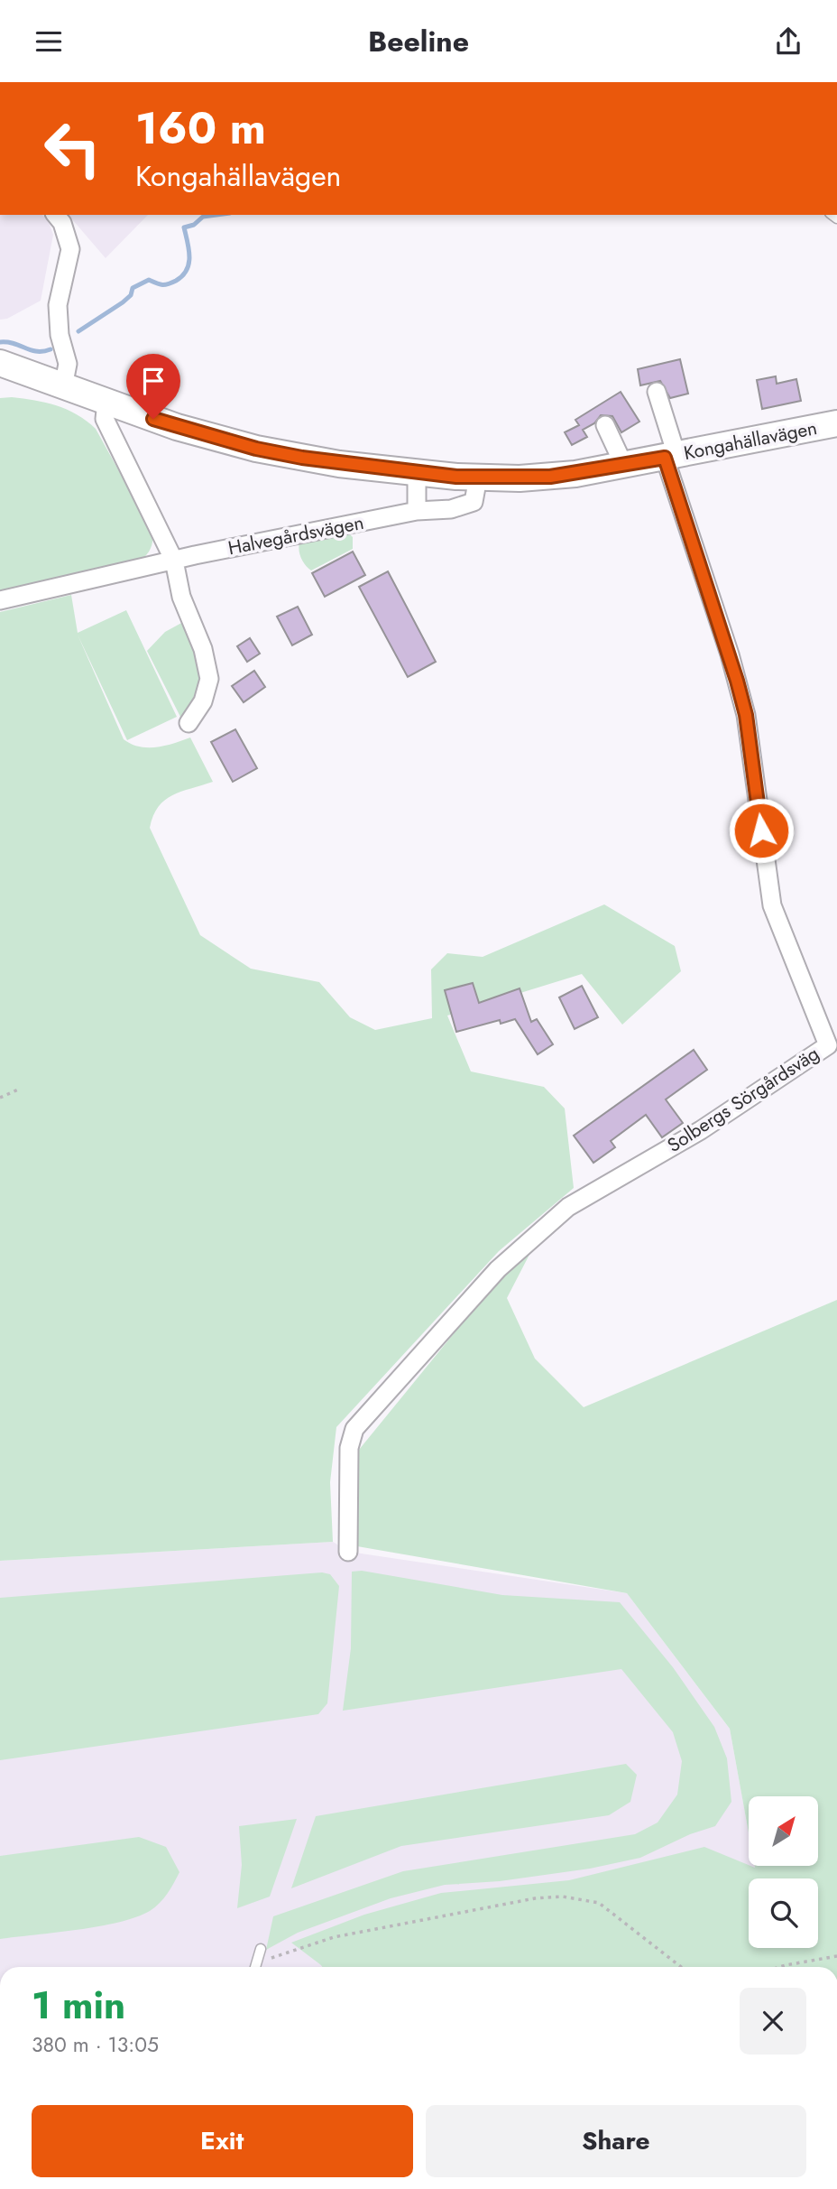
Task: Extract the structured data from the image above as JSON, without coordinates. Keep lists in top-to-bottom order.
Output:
{
  "streets": {
    "street": ["Kongahällavägen", "Halvegårdsvägen", "Solbergs Sörgårdsväg"]
  },
  "crossings": [
    ["Kongahällavägen", "Halvegårdsvägen"],
    ["Kongahällavägen", "Solbergs Sörgårdsväg"]
  ],
  "north": "top right",
  "page": {
    "header": "Beeline",
    "turn": ["160 m", "Kongahällavägen"],
    "heading": ["1 min", "380 m · 13:05"],
    "buttons": ["Exit", "Share"]
  }
}
